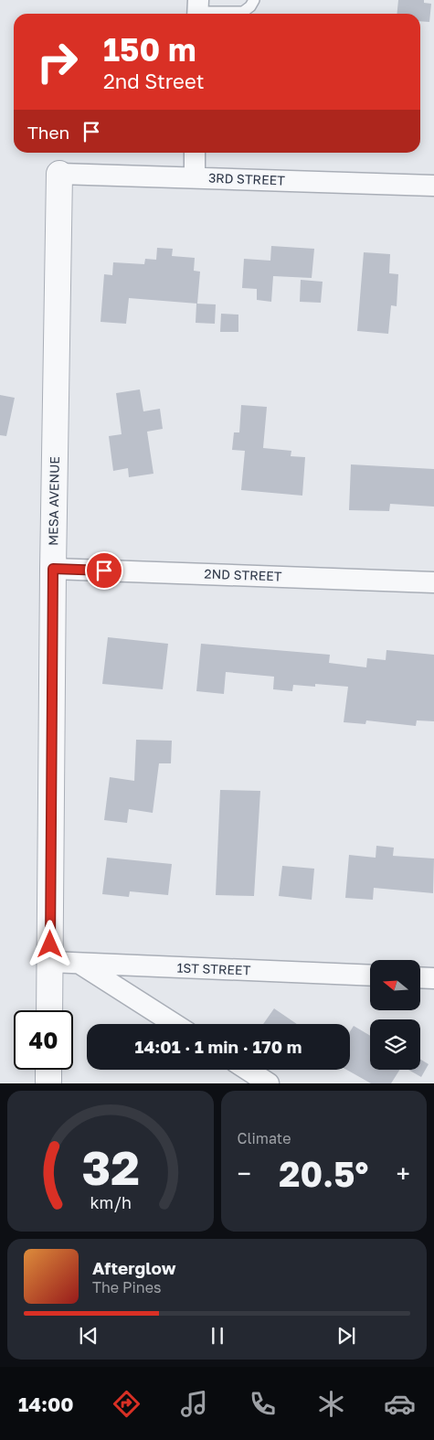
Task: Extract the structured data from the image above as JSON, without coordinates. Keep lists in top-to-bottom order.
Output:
{
  "streets": {
    "street": [
      "3RD STREET",
      "MESA AVENUE",
      "2ND STREET",
      "1ST STREET"
    ]
  },
  "crossings": [
    ["3RD STREET", "MESA AVENUE"],
    ["MESA AVENUE", "2ND STREET"],
    ["MESA AVENUE", "1ST STREET"]
  ],
  "north": "left",
  "page": {
    "turn": ["150 m", "2nd Street"],
    "then": "Then",
    "limit": "40",
    "trip": "14:01 · 1 min · 170 m",
    "tile": "Climate",
    "heat": ["−", "20.5°", "+"],
    "song": ["Afterglow", "The Pines"],
    "tabs": "14:00",
    "gauge": ["32", "km/h"]
  }
}
